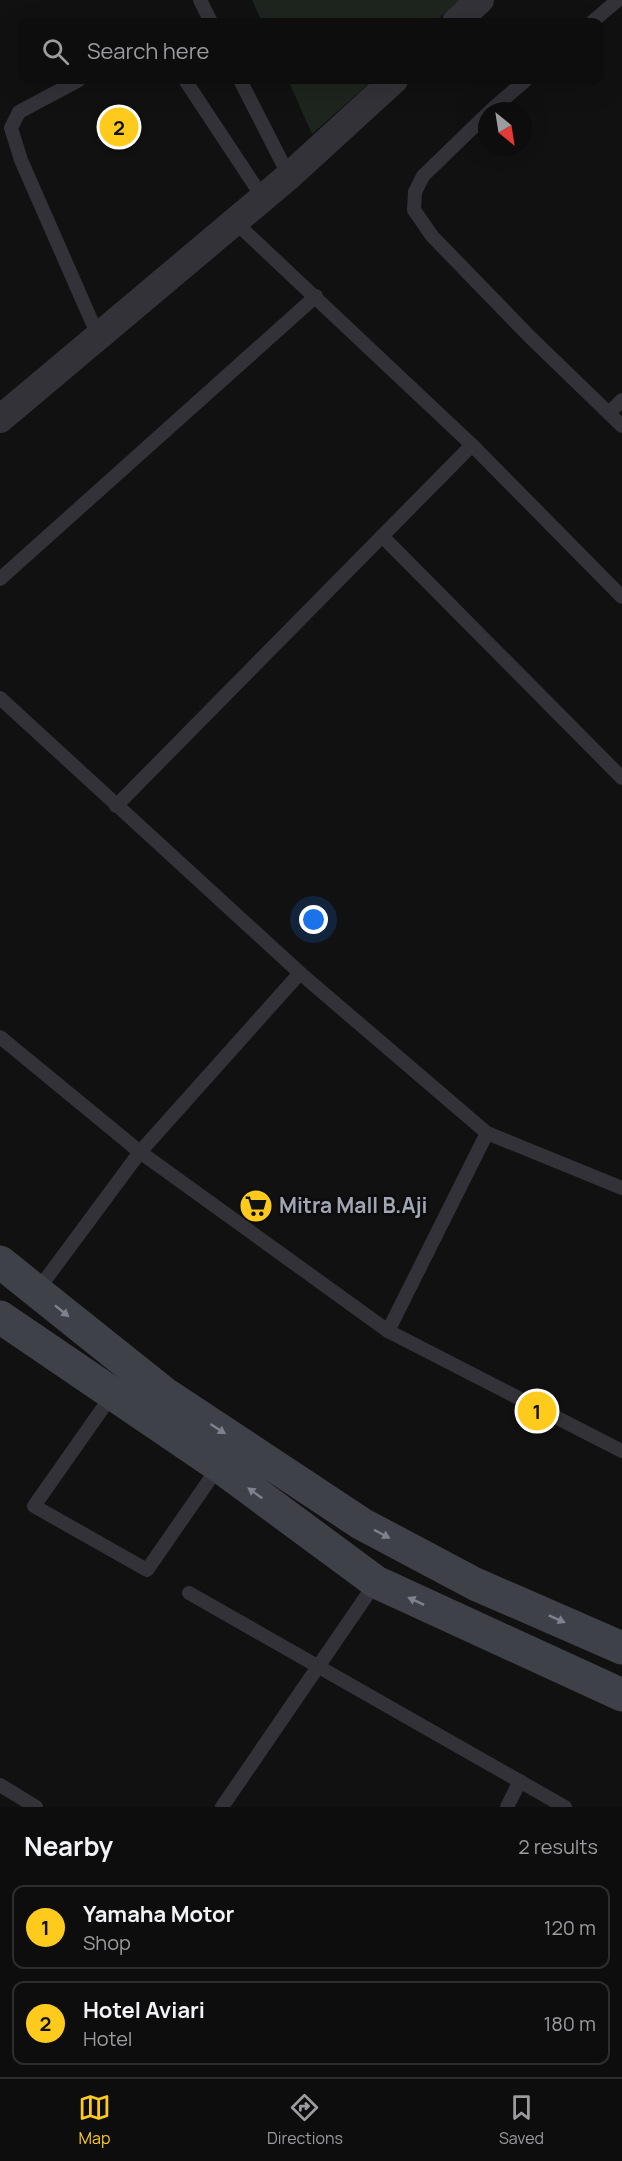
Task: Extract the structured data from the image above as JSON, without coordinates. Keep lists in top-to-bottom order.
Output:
{
  "places": {
    "supermarket": ["Mitra Mall B.Aji"]
  },
  "north": "bottom right",
  "page": {
    "search": "Search here",
    "pins": ["2", "1"],
    "heading": ["Nearby", "2 results"],
    "list": [
      {
        "mark": "1",
        "name": "Yamaha Motor",
        "note": "Shop",
        "value": "120 m"
      },
      {
        "mark": "2",
        "name": "Hotel Aviari",
        "note": "Hotel",
        "value": "180 m"
      }
    ],
    "nav": ["Map", "Directions", "Saved"]
  }
}
